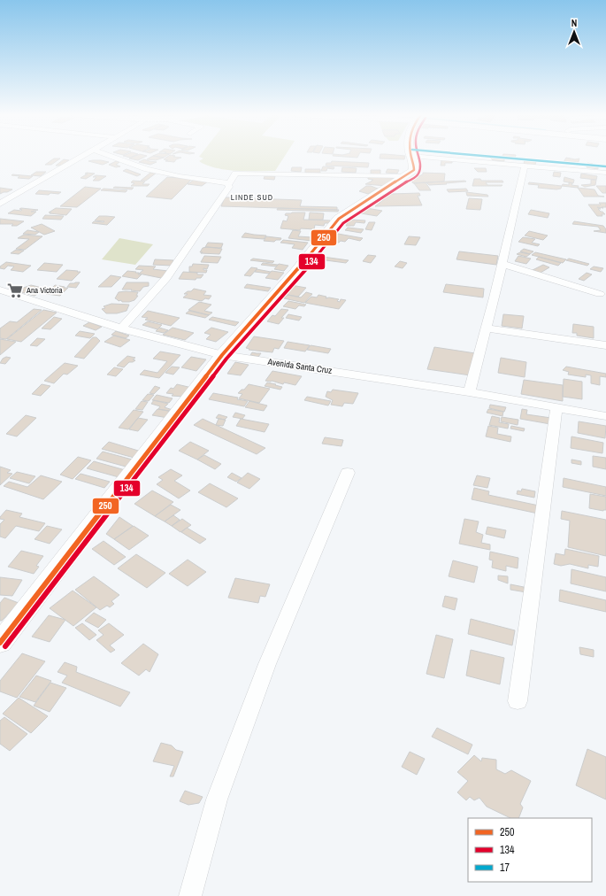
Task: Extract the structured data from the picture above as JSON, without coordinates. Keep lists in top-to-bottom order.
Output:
{
  "streets": {
    "street": ["Avenida Santa Cruz"]
  },
  "districts": ["LINDE SUD"],
  "places": {
    "supermarket": ["Ana Victoria"]
  },
  "lines": ["transit line 250", "transit line 134", "transit line 17"],
  "legend": ["250", "134", "17"],
  "north": "top"
}
